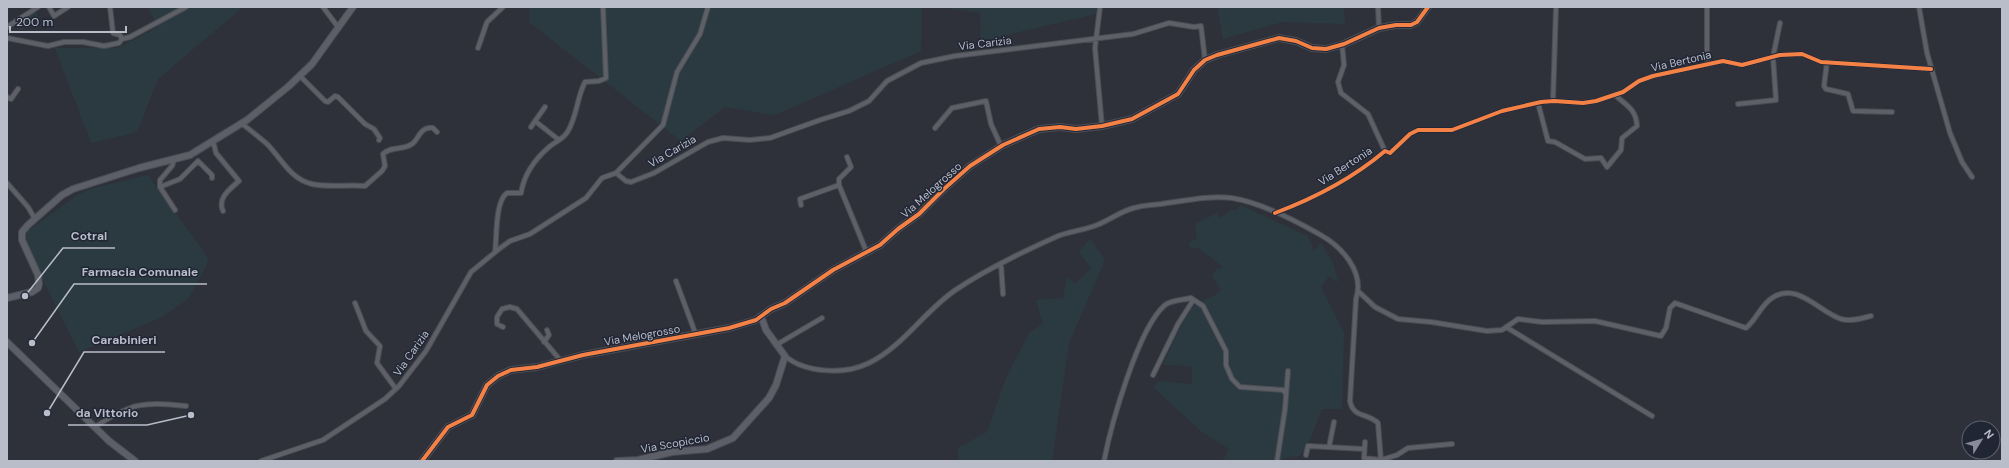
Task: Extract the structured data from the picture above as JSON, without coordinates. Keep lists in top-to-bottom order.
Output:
{
  "streets": {
    "street": [
      "Via Carizia",
      "Via Bertonia",
      "Via Melogrosso",
      "Via Scopiccio"
    ]
  },
  "crossings": [
    ["Via Carizia", "Via Melogrosso"]
  ],
  "places": [
    "Cotral",
    "Farmacia Comunale",
    "Carabinieri",
    "da Vittorio"
  ],
  "scale_bar": "200 m",
  "north": "top right"
}
